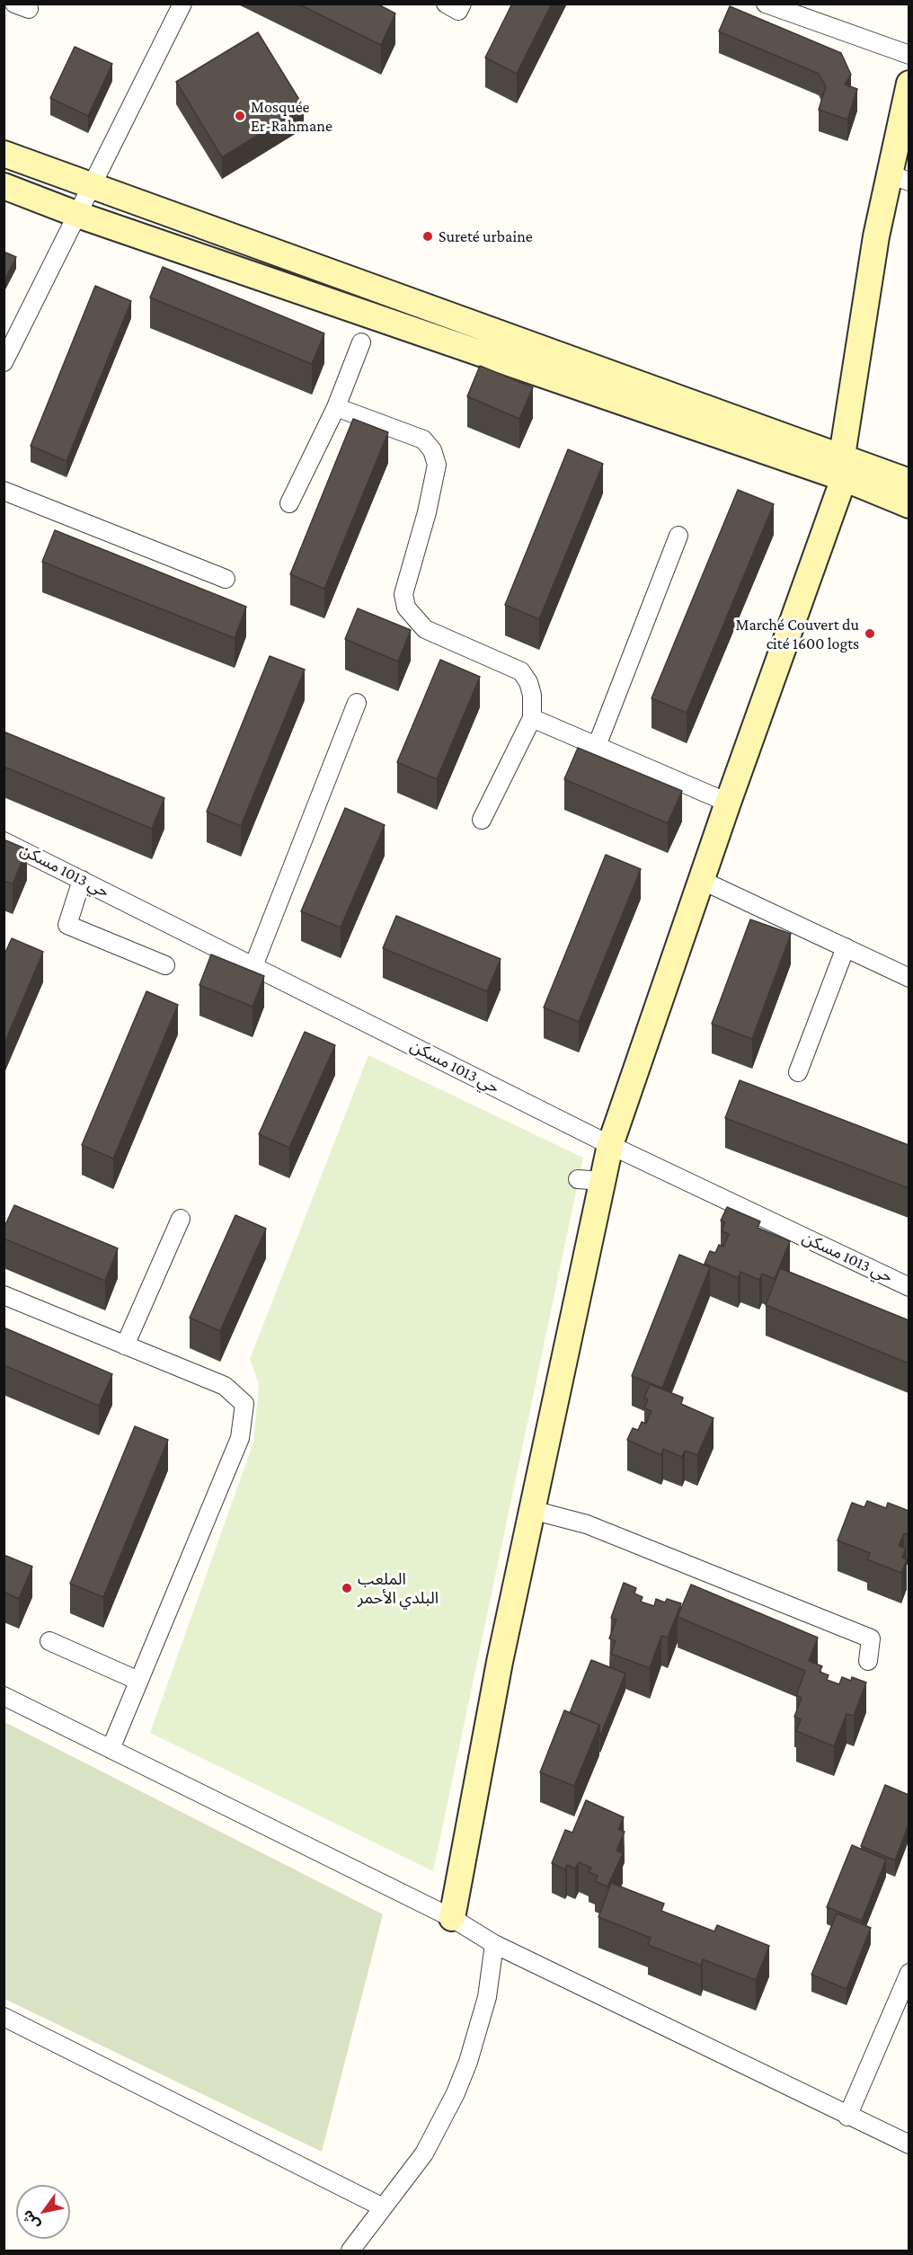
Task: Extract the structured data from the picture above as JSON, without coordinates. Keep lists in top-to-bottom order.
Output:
{
  "streets": {
    "street": ["حي 1013 مسكن"]
  },
  "places": [
    "Mosquée Er-Rahmane",
    "Sureté urbaine",
    "Marché Couvert du cité 1600 logts",
    "الملعب البلدي الأحمر"
  ],
  "north": "bottom left"
}
